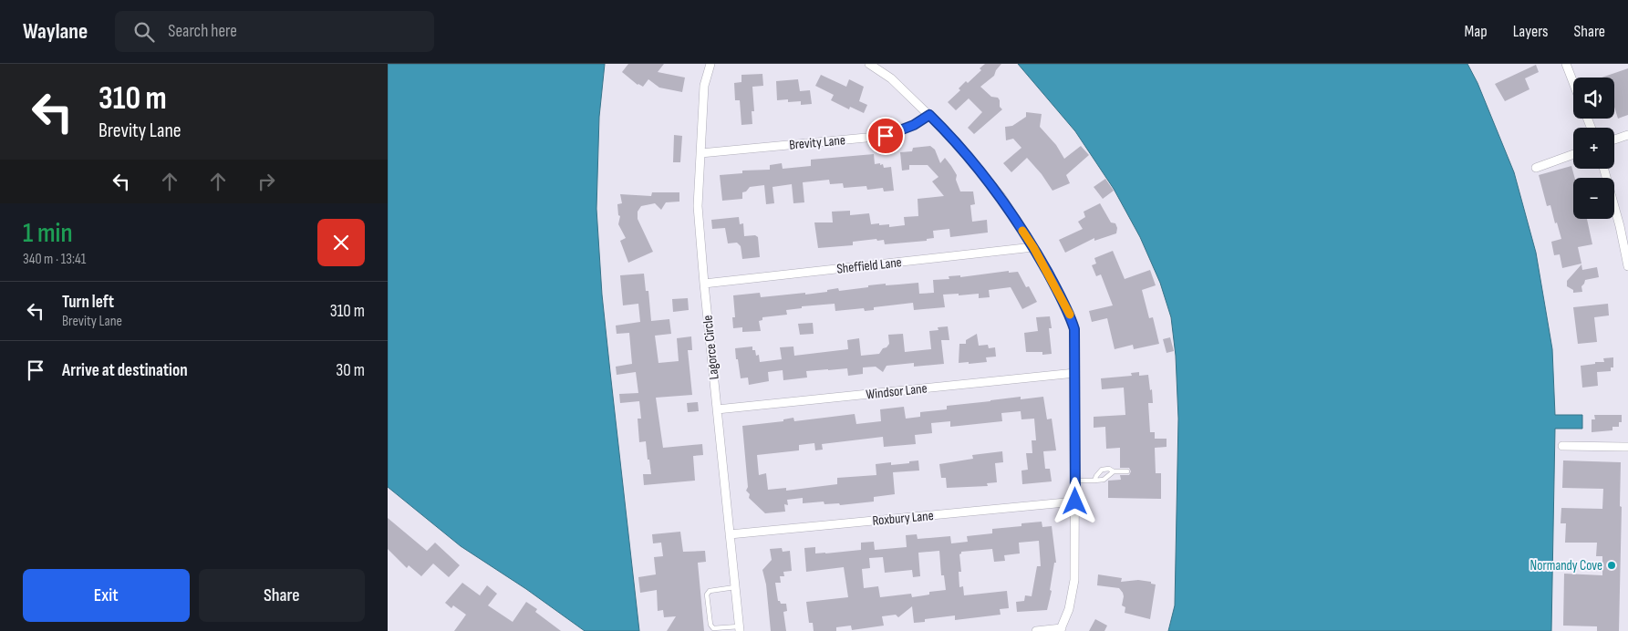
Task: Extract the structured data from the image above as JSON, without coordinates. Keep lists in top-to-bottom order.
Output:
{
  "streets": {
    "street": [
      "Brevity Lane",
      "Sheffield Lane",
      "Lagorce Circle",
      "Windsor Lane",
      "Roxbury Lane"
    ]
  },
  "crossings": [
    ["Brevity Lane", "Lagorce Circle"],
    ["Sheffield Lane", "Lagorce Circle"],
    ["Lagorce Circle", "Windsor Lane"],
    ["Lagorce Circle", "Roxbury Lane"]
  ],
  "places": ["Normandy Cove"],
  "page": {
    "header": "Waylane",
    "search": "Search here",
    "nav": ["Map", "Layers", "Share"],
    "turn": ["310 m", "Brevity Lane"],
    "map_buttons": ["+", "−"],
    "heading": ["1 min", "340 m · 13:41"],
    "list": [
      {
        "name": "Turn left",
        "note": "Brevity Lane",
        "value": "310 m"
      },
      {
        "name": "Arrive at destination",
        "value": "30 m"
      }
    ],
    "buttons": ["Exit", "Share"]
  }
}
